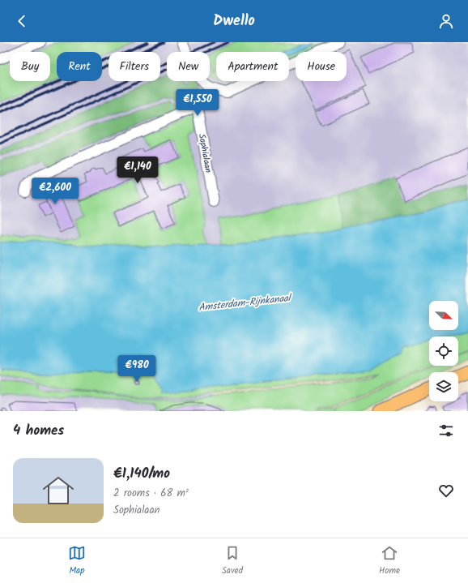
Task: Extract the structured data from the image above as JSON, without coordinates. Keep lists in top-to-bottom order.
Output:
{
  "streets": {
    "street": ["Sophialaan"]
  },
  "water": ["Amsterdam-Rijnkanaal"],
  "north": "bottom right",
  "page": {
    "header": "Dwello",
    "chip": [
      "Buy",
      "Rent",
      "Filters",
      "New",
      "Apartment",
      "House"
    ],
    "price": [
      "€1,550",
      "€1,140",
      "€2,600",
      "€980"
    ],
    "heading": "4 homes",
    "list": [
      {
        "name": "€1,140/mo",
        "note": "2 rooms · 68 m² · Sophialaan"
      }
    ],
    "tabs": ["Map", "Saved", "Home"]
  }
}
